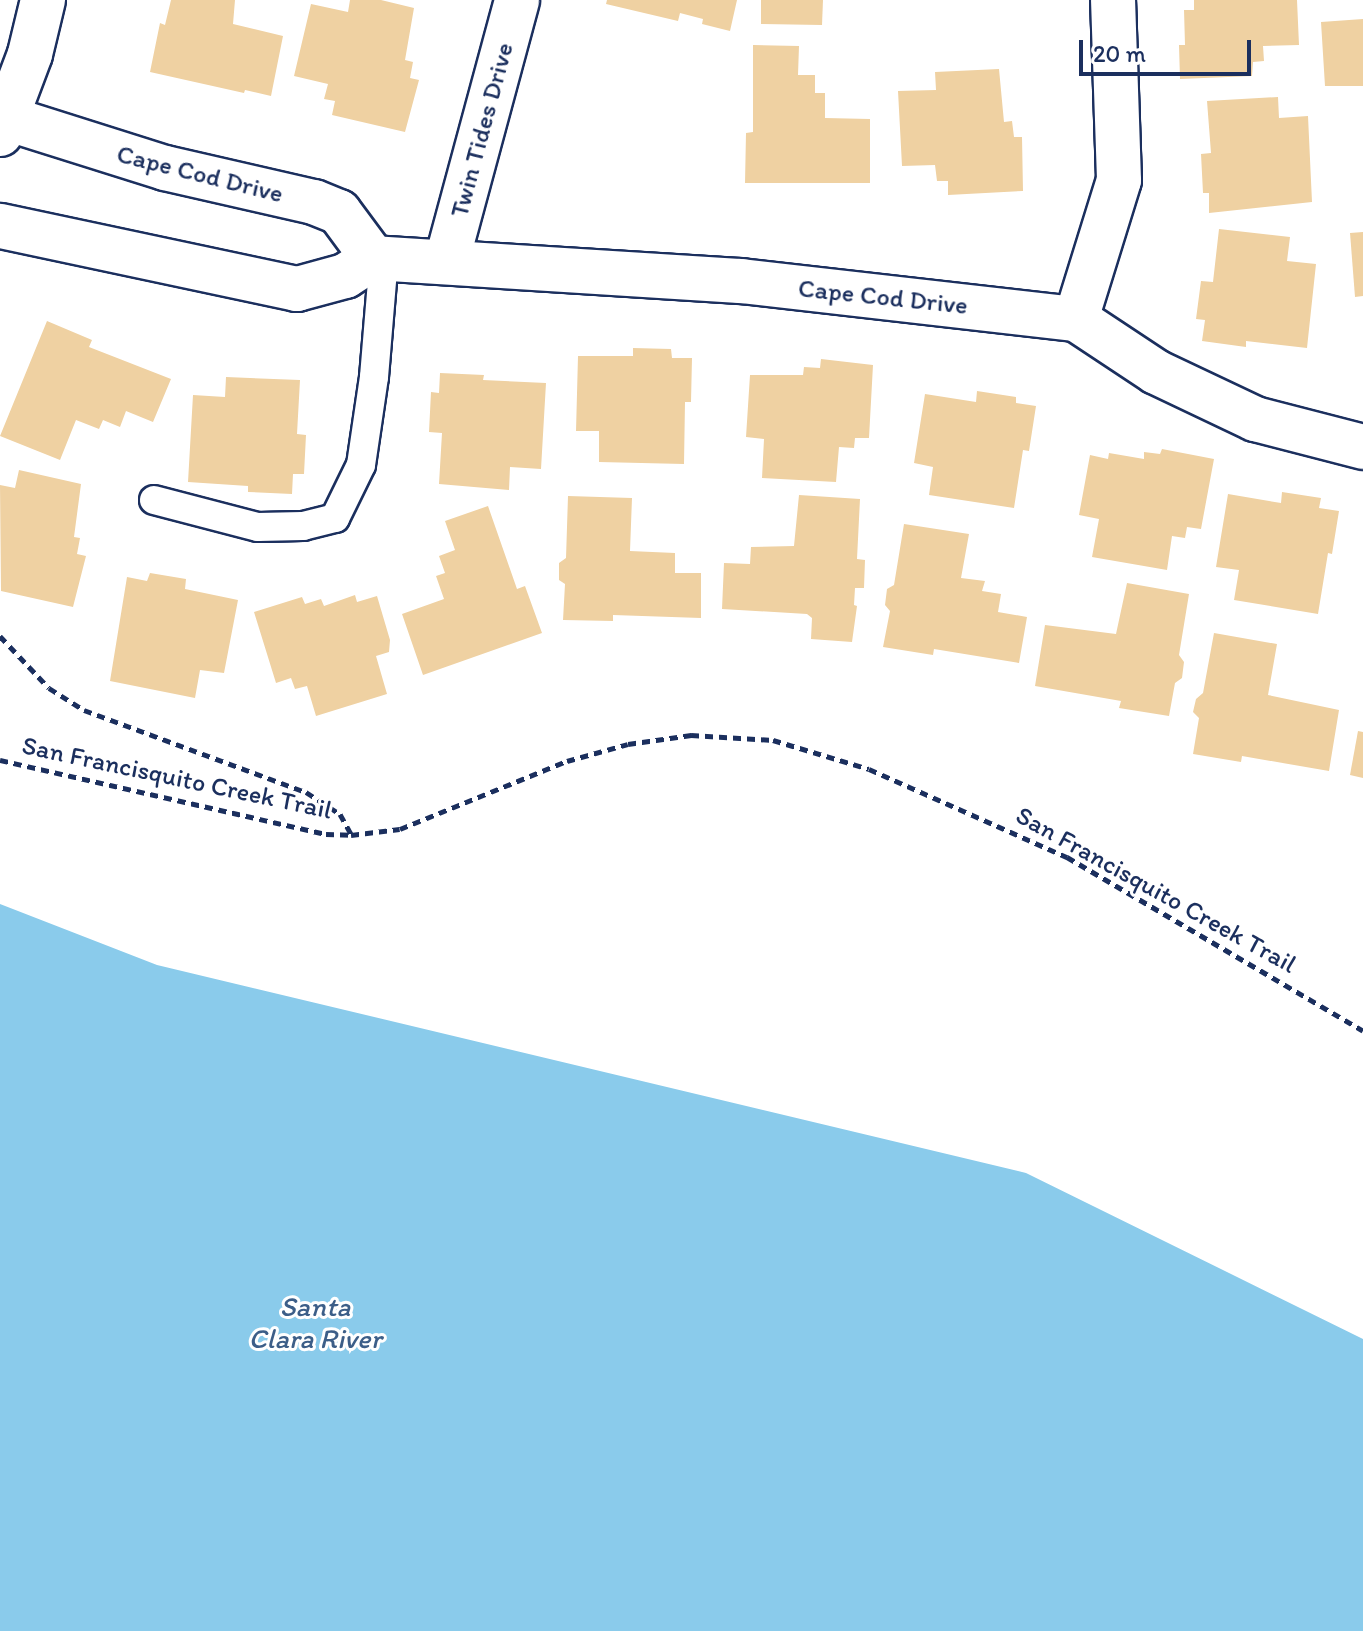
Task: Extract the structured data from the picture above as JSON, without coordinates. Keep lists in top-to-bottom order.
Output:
{
  "streets": {
    "street": ["Twin Tides Drive", "Cape Cod Drive"],
    "path": ["San Francisquito Creek Trail"]
  },
  "crossings": [
    ["Twin Tides Drive", "Cape Cod Drive"]
  ],
  "water": ["Santa Clara River"],
  "scale_bar": "20 m"
}
